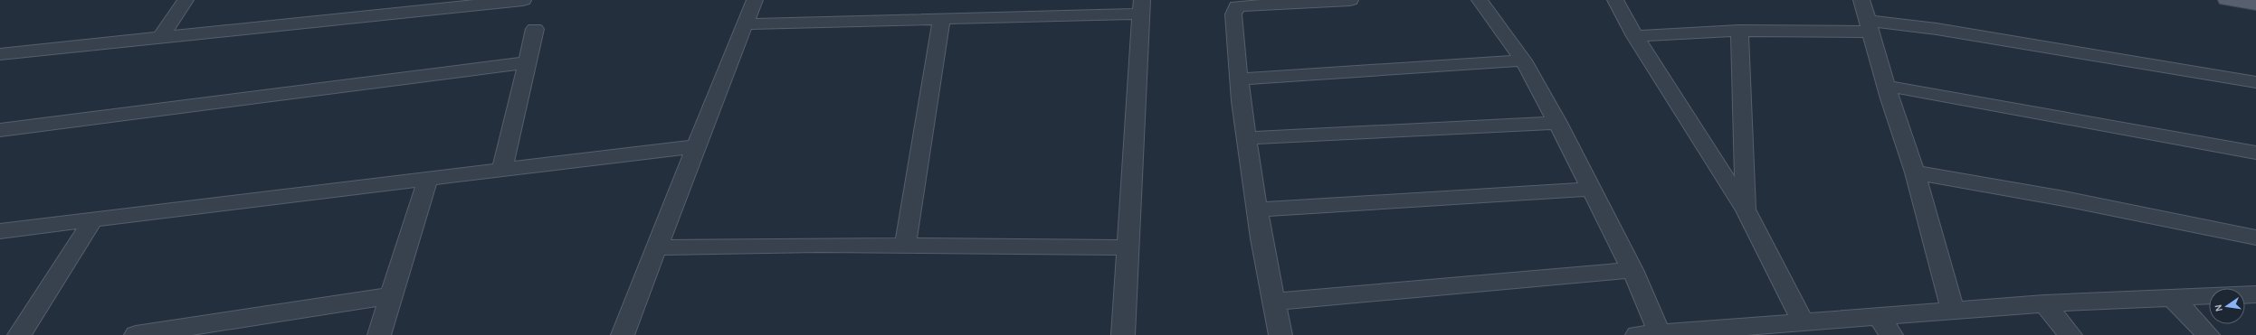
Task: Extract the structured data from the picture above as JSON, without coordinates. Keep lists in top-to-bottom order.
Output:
{
  "north": "left"
}
